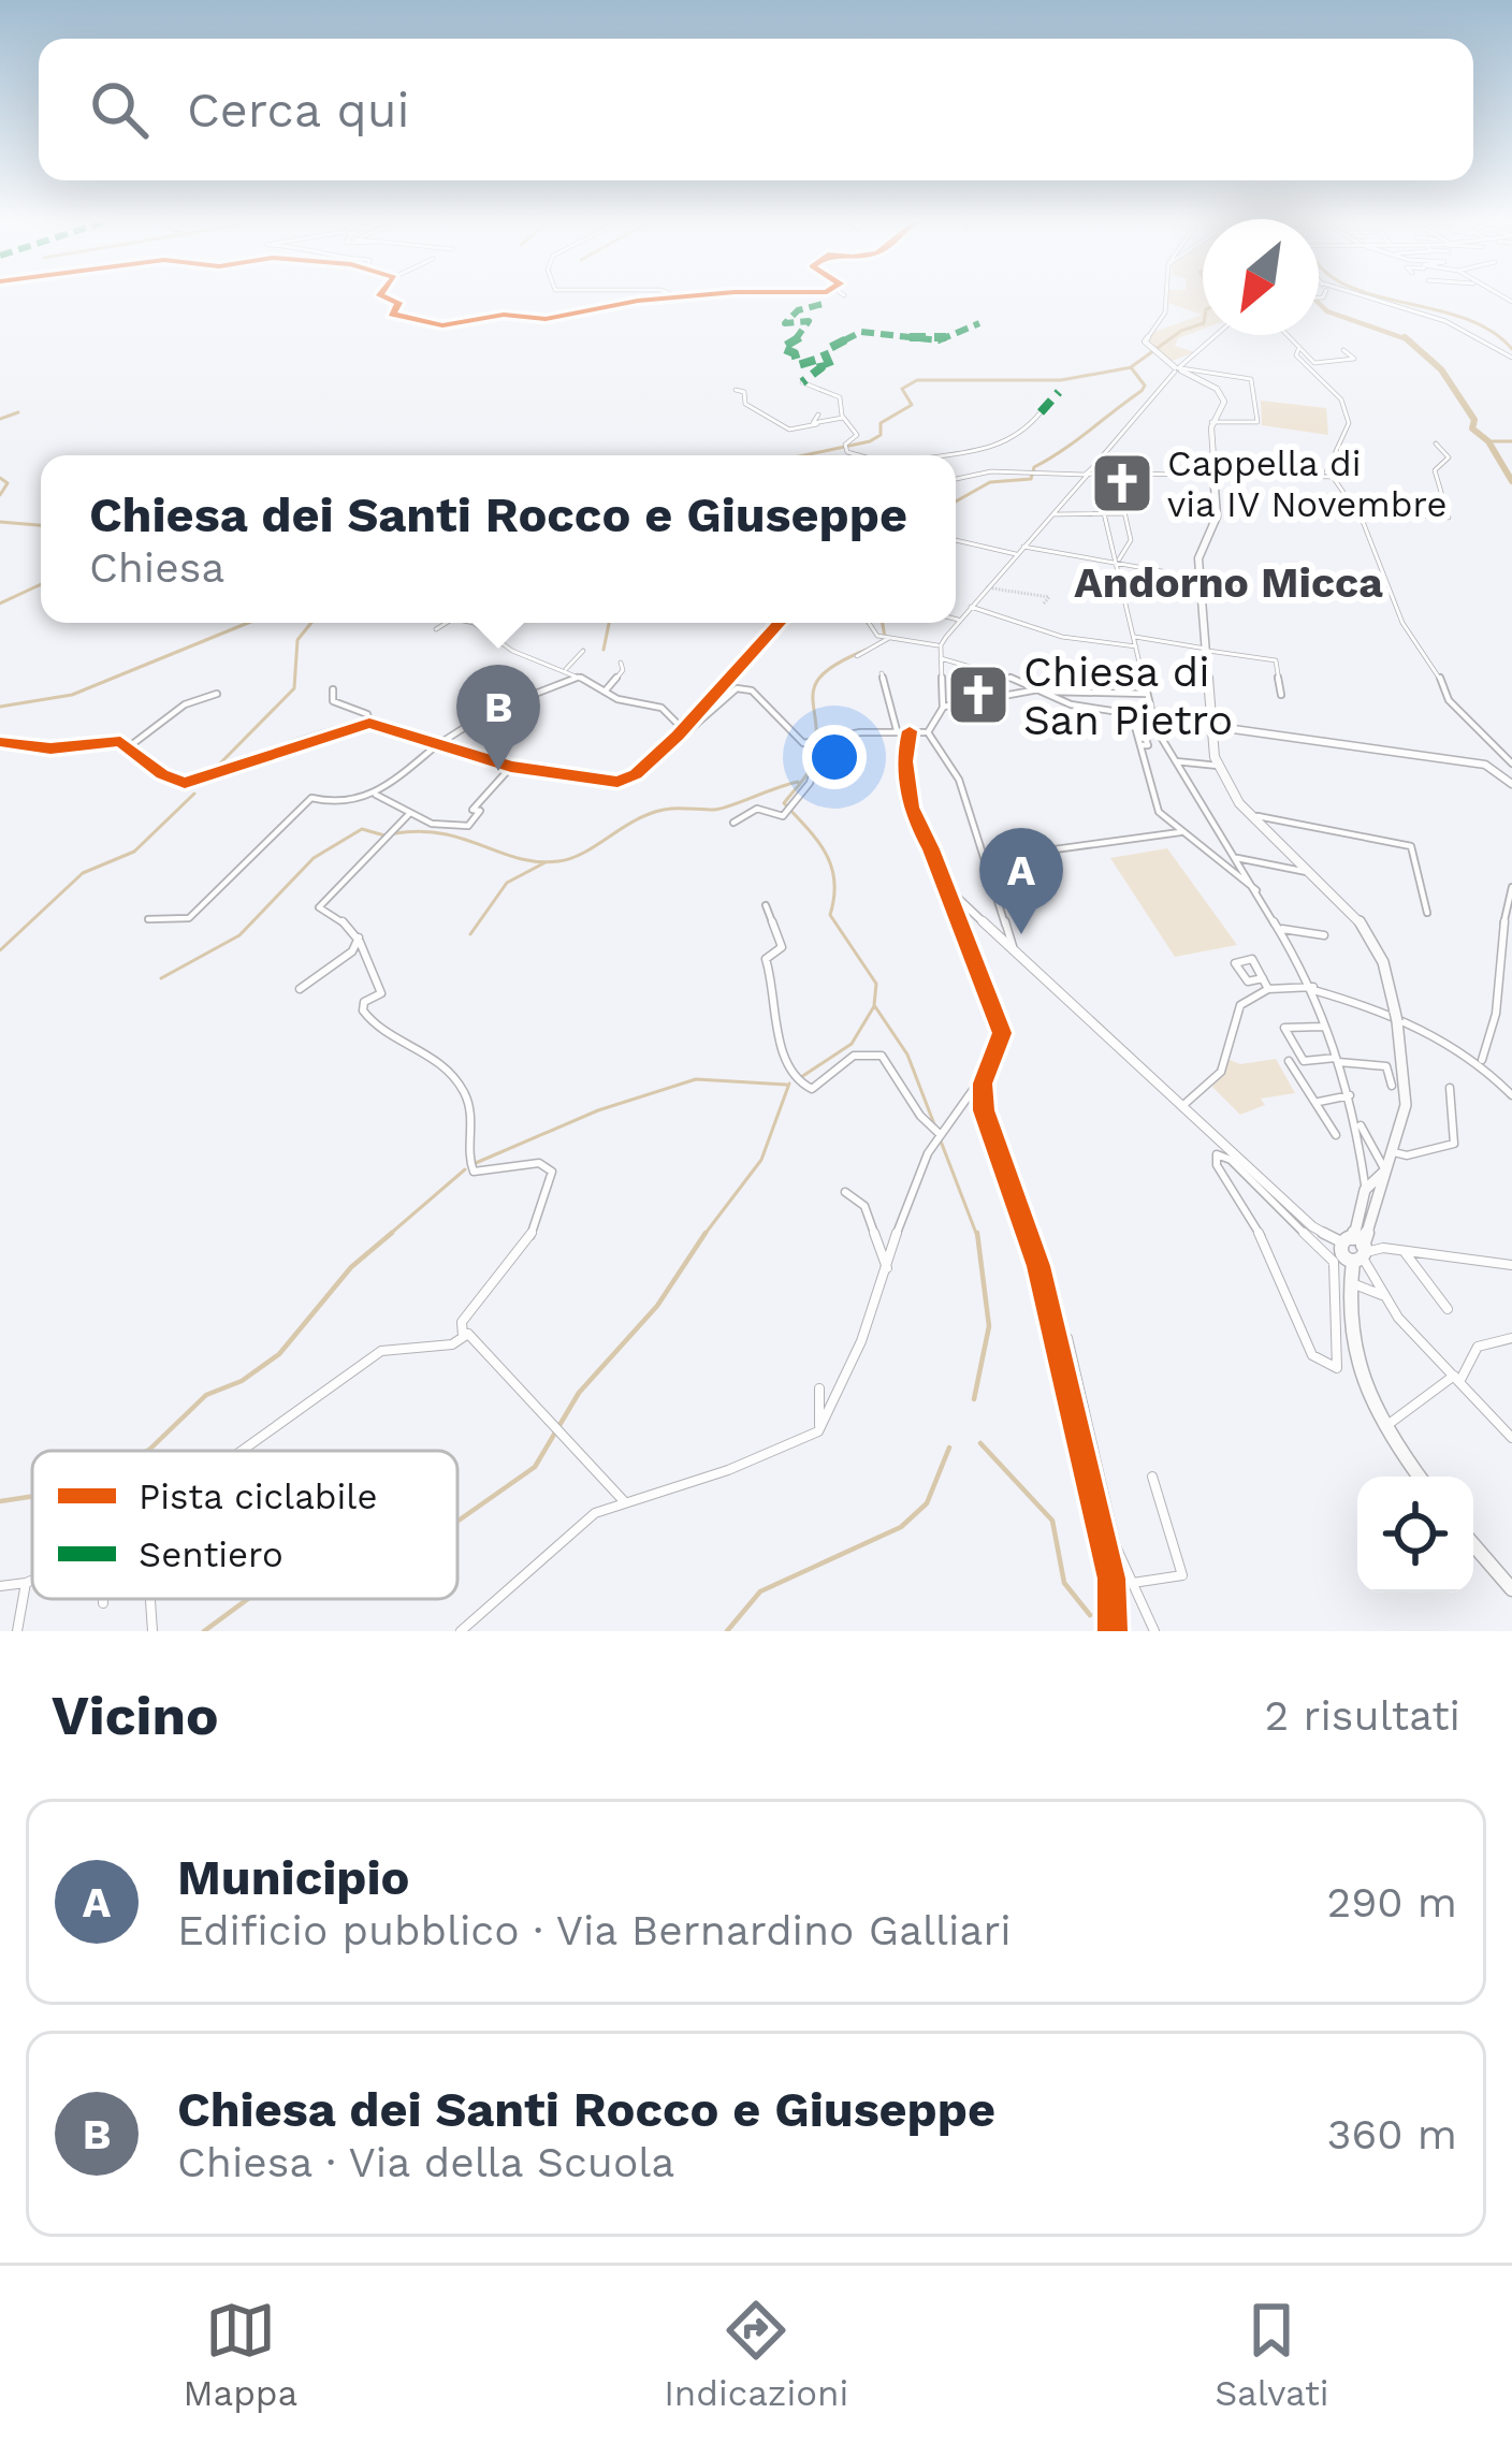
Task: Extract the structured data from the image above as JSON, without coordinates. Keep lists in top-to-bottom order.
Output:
{
  "districts": ["Andorno Micca"],
  "places": {
    "church": ["Cappella di via IV Novembre", "Chiesa di San Pietro"]
  },
  "legend": ["Pista ciclabile", "Sentiero"],
  "north": "bottom left",
  "page": {
    "search": "Cerca qui",
    "popup": ["Chiesa dei Santi Rocco e Giuseppe", "Chiesa"],
    "pins": ["B", "A"],
    "heading": ["Vicino", "2 risultati"],
    "list": [
      {
        "mark": "A",
        "name": "Municipio",
        "note": "Edificio pubblico · Via Bernardino Galliari",
        "value": "290 m"
      },
      {
        "mark": "B",
        "name": "Chiesa dei Santi Rocco e Giuseppe",
        "note": "Chiesa · Via della Scuola",
        "value": "360 m"
      }
    ],
    "nav": ["Mappa", "Indicazioni", "Salvati"]
  }
}
